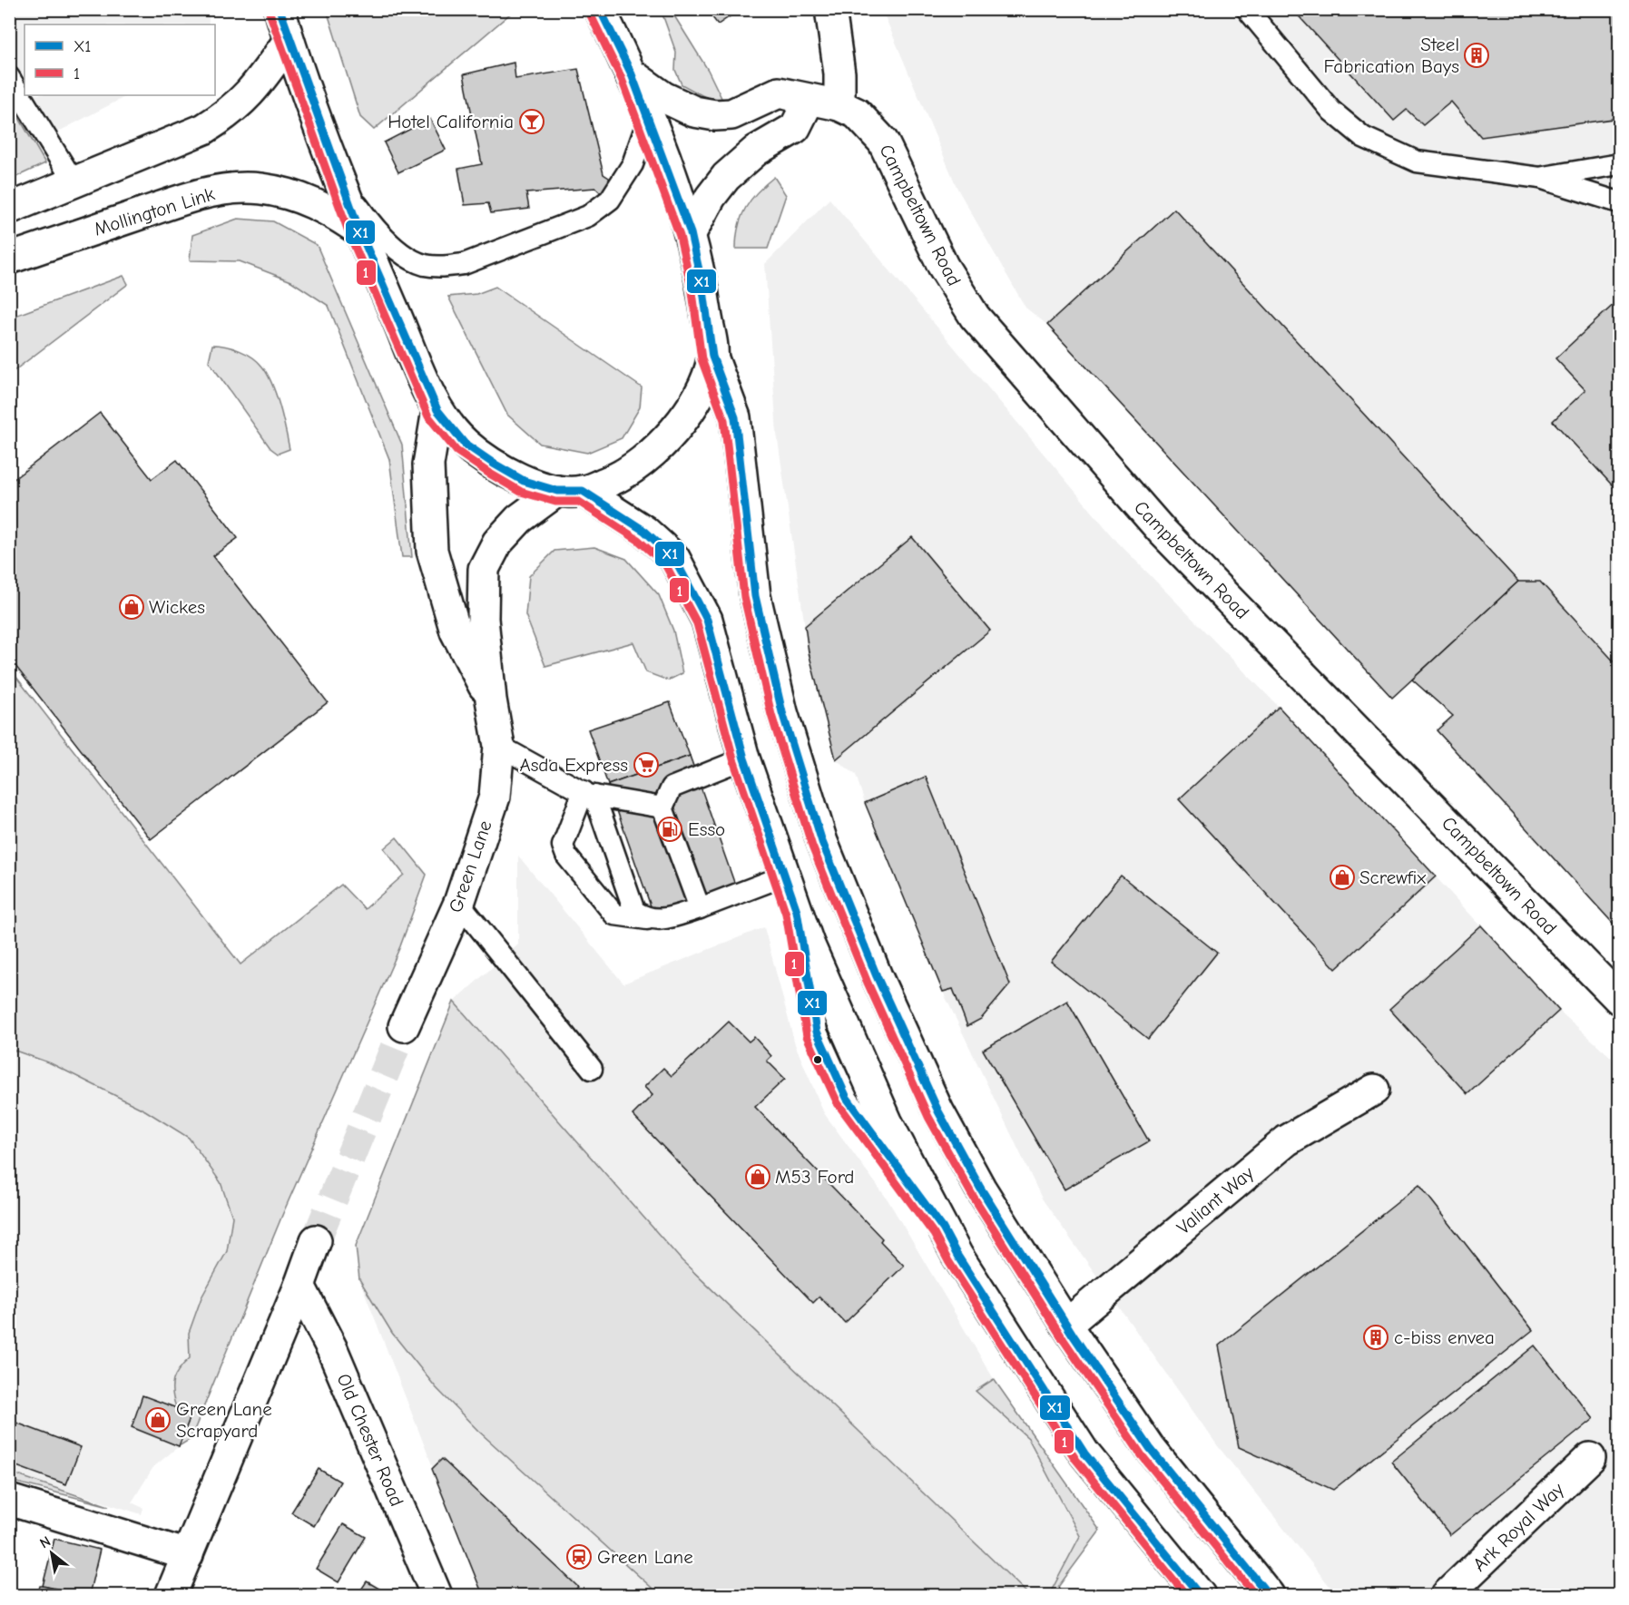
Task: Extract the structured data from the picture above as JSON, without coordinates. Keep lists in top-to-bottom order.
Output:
{
  "streets": {
    "main road": [
      "Mollington Link",
      "Campbeltown Road",
      "Green Lane",
      "Valiant Way",
      "Old Chester Road",
      "Ark Royal Way"
    ]
  },
  "places": {
    "building": ["Steel Fabrication Bays", "c-biss envea"],
    "bar": ["Hotel California"],
    "shop": [
      "Wickes",
      "Screwfix",
      "M53 Ford",
      "Green Lane Scrapyard"
    ],
    "supermarket": ["Asda Express"],
    "fuel station": ["Esso"],
    "station": ["Green Lane"]
  },
  "lines": ["transit line X1", "transit line 1"],
  "legend": ["X1", "1"],
  "north": "top left"
}
